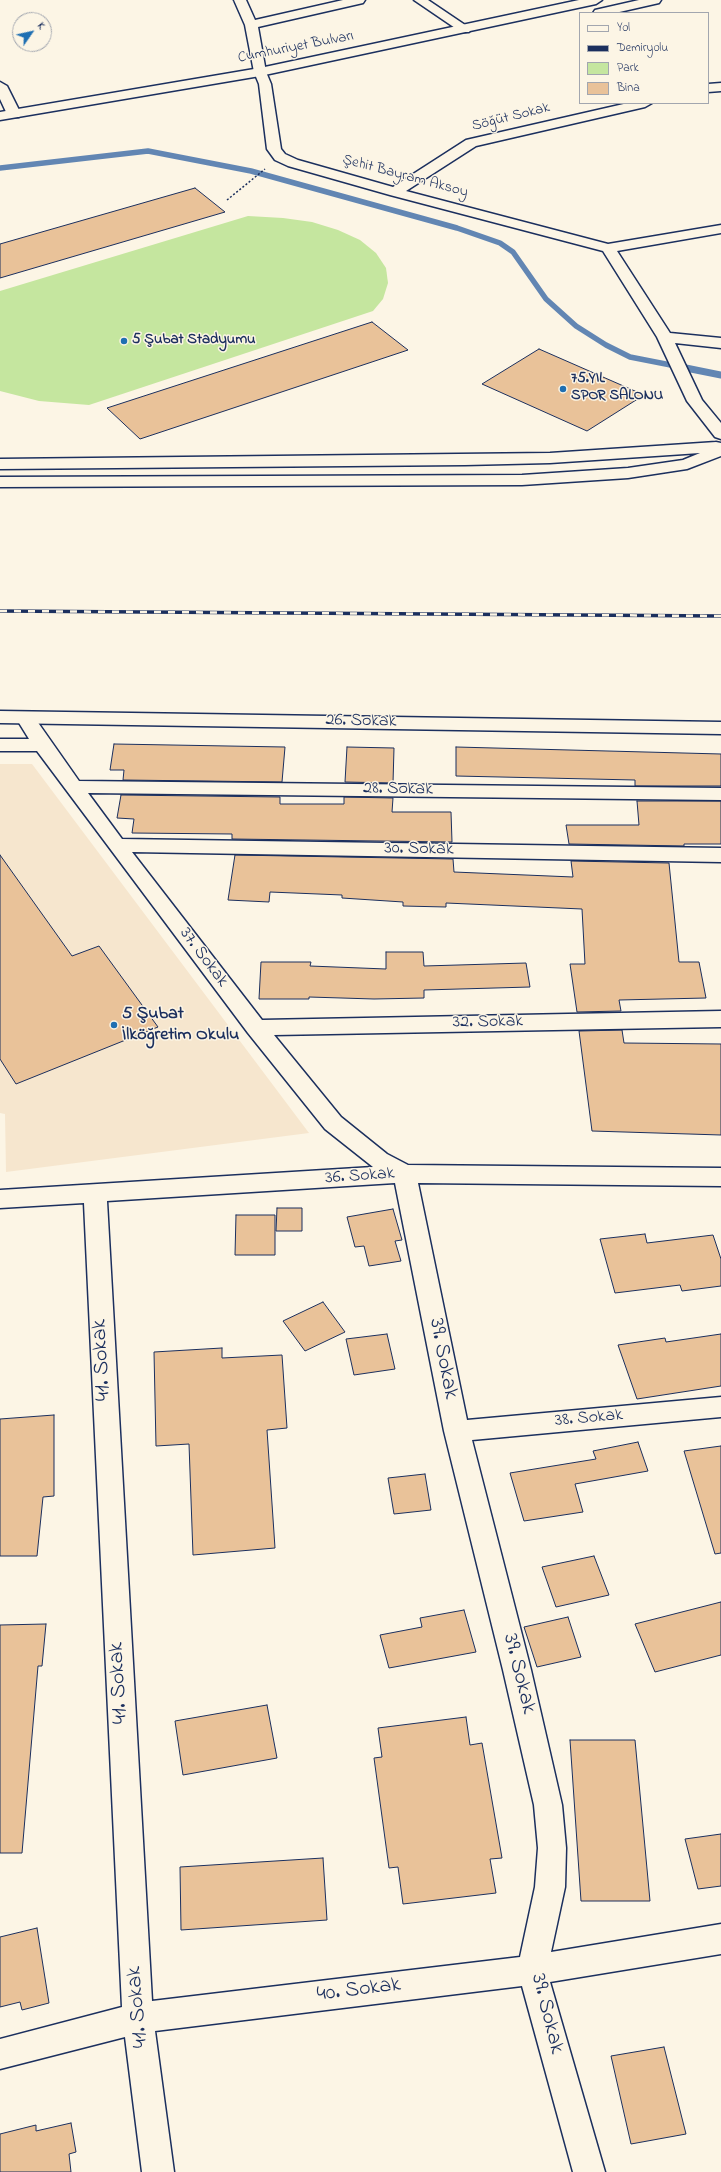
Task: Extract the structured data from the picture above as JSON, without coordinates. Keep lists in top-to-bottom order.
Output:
{
  "streets": {
    "street": [
      "Cumhuriyet Bulvarı",
      "Söğüt Sokak",
      "Şehit Bayram Aksoy",
      "26. Sokak",
      "28. Sokak",
      "30. Sokak",
      "37. Sokak",
      "32. Sokak",
      "36. Sokak",
      "39. Sokak",
      "41. Sokak",
      "38. Sokak",
      "40. Sokak"
    ]
  },
  "crossings": [
    ["Cumhuriyet Bulvarı", "Şehit Bayram Aksoy"],
    ["Söğüt Sokak", "Şehit Bayram Aksoy"],
    ["26. Sokak", "37. Sokak"],
    ["28. Sokak", "37. Sokak"],
    ["30. Sokak", "37. Sokak"],
    ["37. Sokak", "32. Sokak"],
    ["37. Sokak", "36. Sokak"],
    ["37. Sokak", "39. Sokak"],
    ["36. Sokak", "39. Sokak"],
    ["36. Sokak", "41. Sokak"],
    ["39. Sokak", "38. Sokak"],
    ["39. Sokak", "40. Sokak"],
    ["41. Sokak", "40. Sokak"]
  ],
  "places": ["5 Şubat Stadyumu", "75.YIL SPOR SALONU", "5 Şubat İlköğretim Okulu"],
  "legend": [
    "Yol",
    "Demiryolu",
    "Park",
    "Bina"
  ],
  "north": "top right"
}
